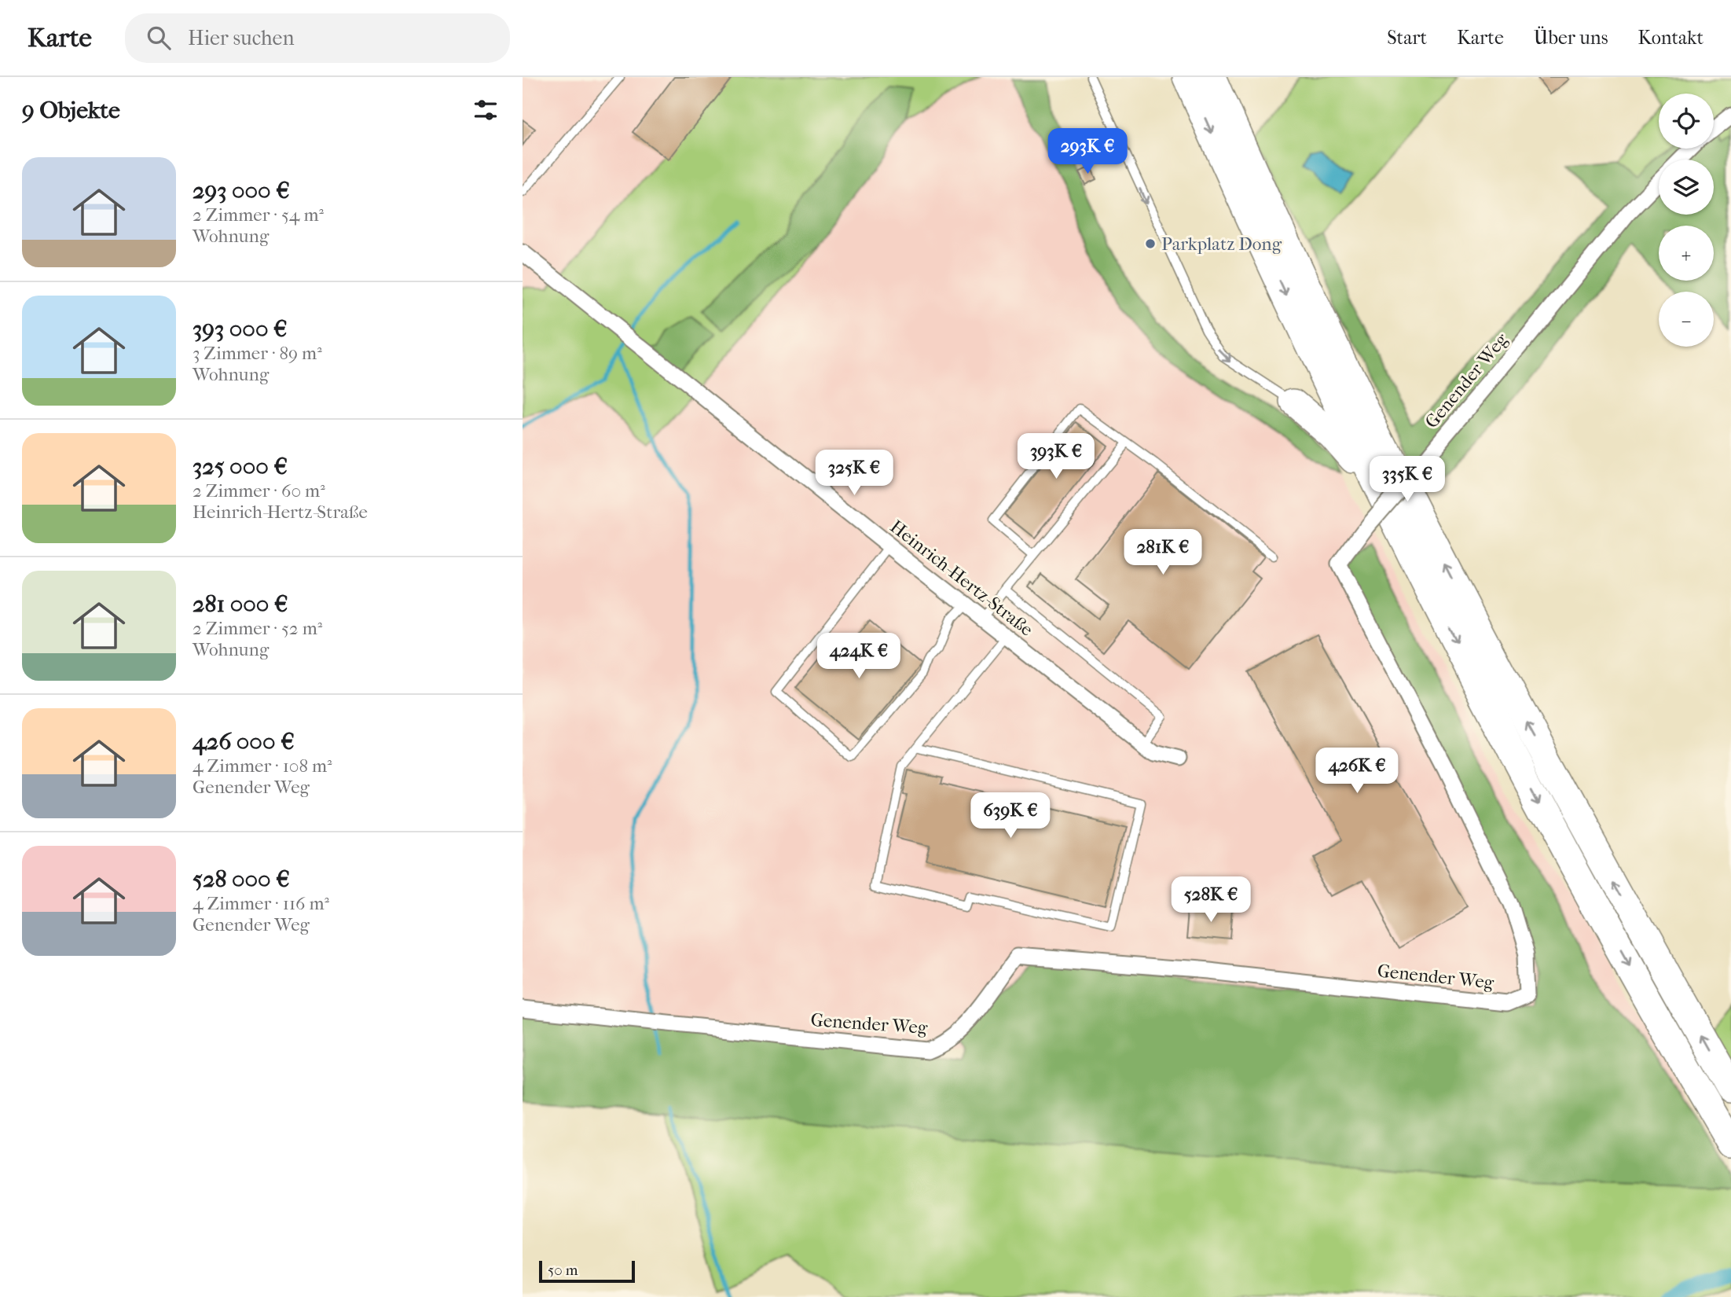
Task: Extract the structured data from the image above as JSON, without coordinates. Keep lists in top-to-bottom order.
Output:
{
  "streets": {
    "street": ["Genender Weg", "Heinrich-Hertz-Straße"]
  },
  "places": ["Parkplatz Dong"],
  "scale_bar": "50 m",
  "page": {
    "header": "Karte",
    "search": "Hier suchen",
    "nav": [
      "Start",
      "Karte",
      "Über uns",
      "Kontakt"
    ],
    "heading": "9 Objekte",
    "map_buttons": ["+", "−"],
    "price": [
      "293K €",
      "393K €",
      "325K €",
      "335K €",
      "281K €",
      "424K €",
      "426K €",
      "639K €",
      "528K €"
    ],
    "list": [
      {
        "name": "293 000 €",
        "note": "2 Zimmer · 54 m² · Wohnung"
      },
      {
        "name": "393 000 €",
        "note": "3 Zimmer · 89 m² · Wohnung"
      },
      {
        "name": "325 000 €",
        "note": "2 Zimmer · 60 m² · Heinrich-Hertz-Straße"
      },
      {
        "name": "281 000 €",
        "note": "2 Zimmer · 52 m² · Wohnung"
      },
      {
        "name": "426 000 €",
        "note": "4 Zimmer · 108 m² · Genender Weg"
      },
      {
        "name": "528 000 €",
        "note": "4 Zimmer · 116 m² · Genender Weg"
      }
    ],
    "scale": "50 m"
  }
}
